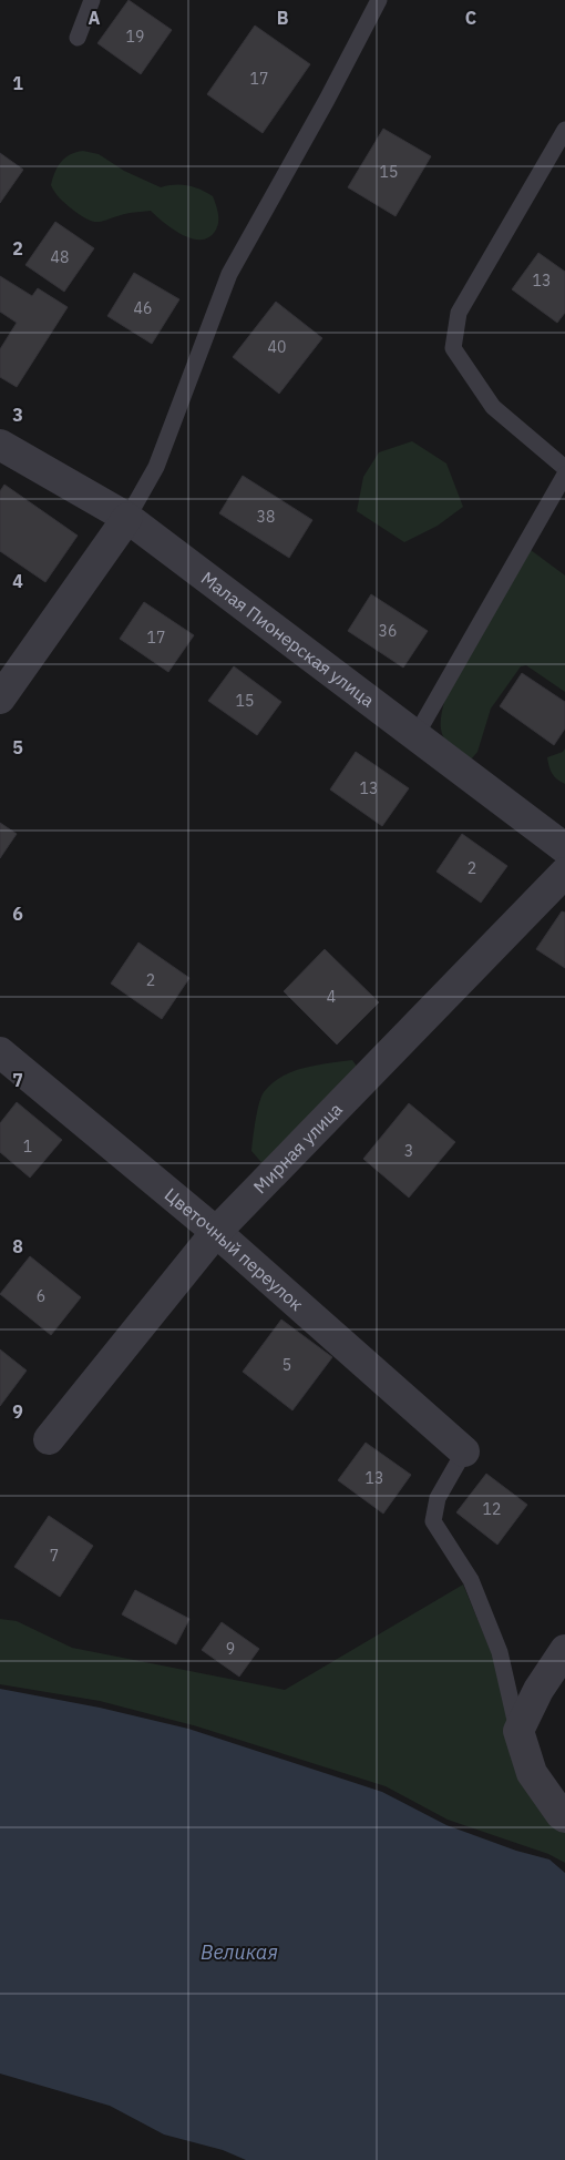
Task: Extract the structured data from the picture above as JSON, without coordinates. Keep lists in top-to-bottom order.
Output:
{
  "streets": {
    "street": ["Малая Пионерская улица", "Мирная улица", "Цветочный переулок"]
  },
  "crossings": [
    ["Мирная улица", "Цветочный переулок"]
  ],
  "water": ["Великая"],
  "house_numbers": [
    "19",
    "17",
    "15",
    "48",
    "13",
    "46",
    "40",
    "38",
    "36",
    "17",
    "15",
    "13",
    "2",
    "2",
    "4",
    "1",
    "3",
    "6",
    "5",
    "13",
    "12",
    "7",
    "9"
  ],
  "grid": {
    "columns": ["A", "B", "C"],
    "rows": [
      "1",
      "2",
      "3",
      "4",
      "5",
      "6",
      "7",
      "8",
      "9"
    ]
  }
}
